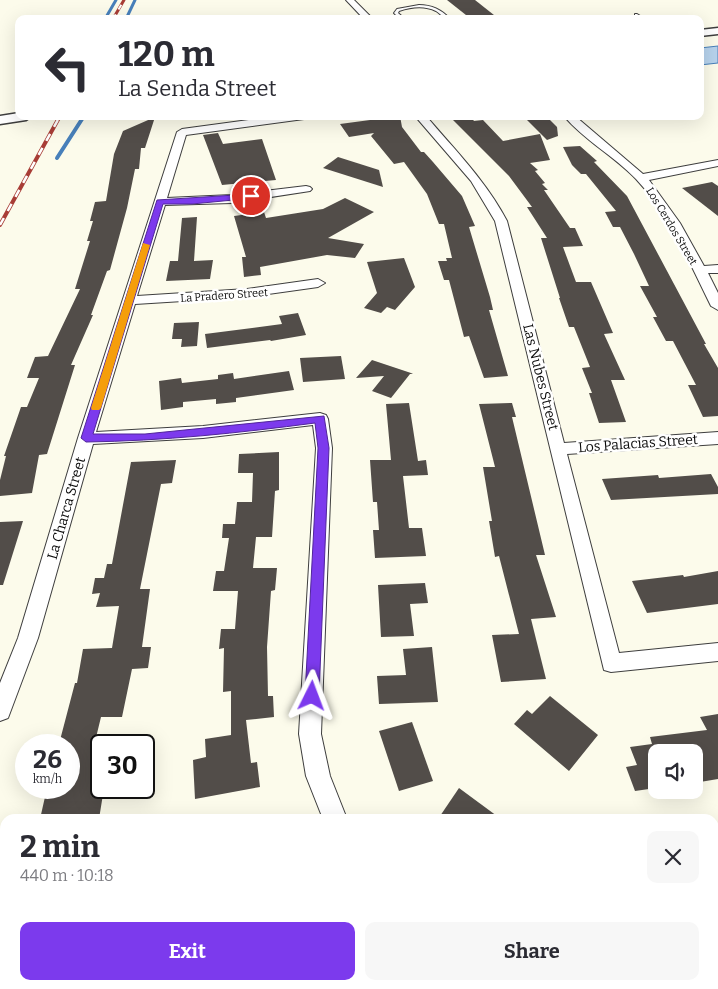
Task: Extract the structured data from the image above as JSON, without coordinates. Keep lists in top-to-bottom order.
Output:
{
  "streets": {
    "street": [
      "Los Cerdos Street",
      "La Pradero Street",
      "Las Nubes Street",
      "Los Palacias Street",
      "La Charca Street"
    ]
  },
  "crossings": [
    ["La Pradero Street", "La Charca Street"],
    ["Las Nubes Street", "Los Palacias Street"]
  ],
  "page": {
    "turn": ["120 m", "La Senda Street"],
    "speed": "26 km/h",
    "limit": "30",
    "heading": ["2 min", "440 m · 10:18"],
    "buttons": ["Exit", "Share"]
  }
}
